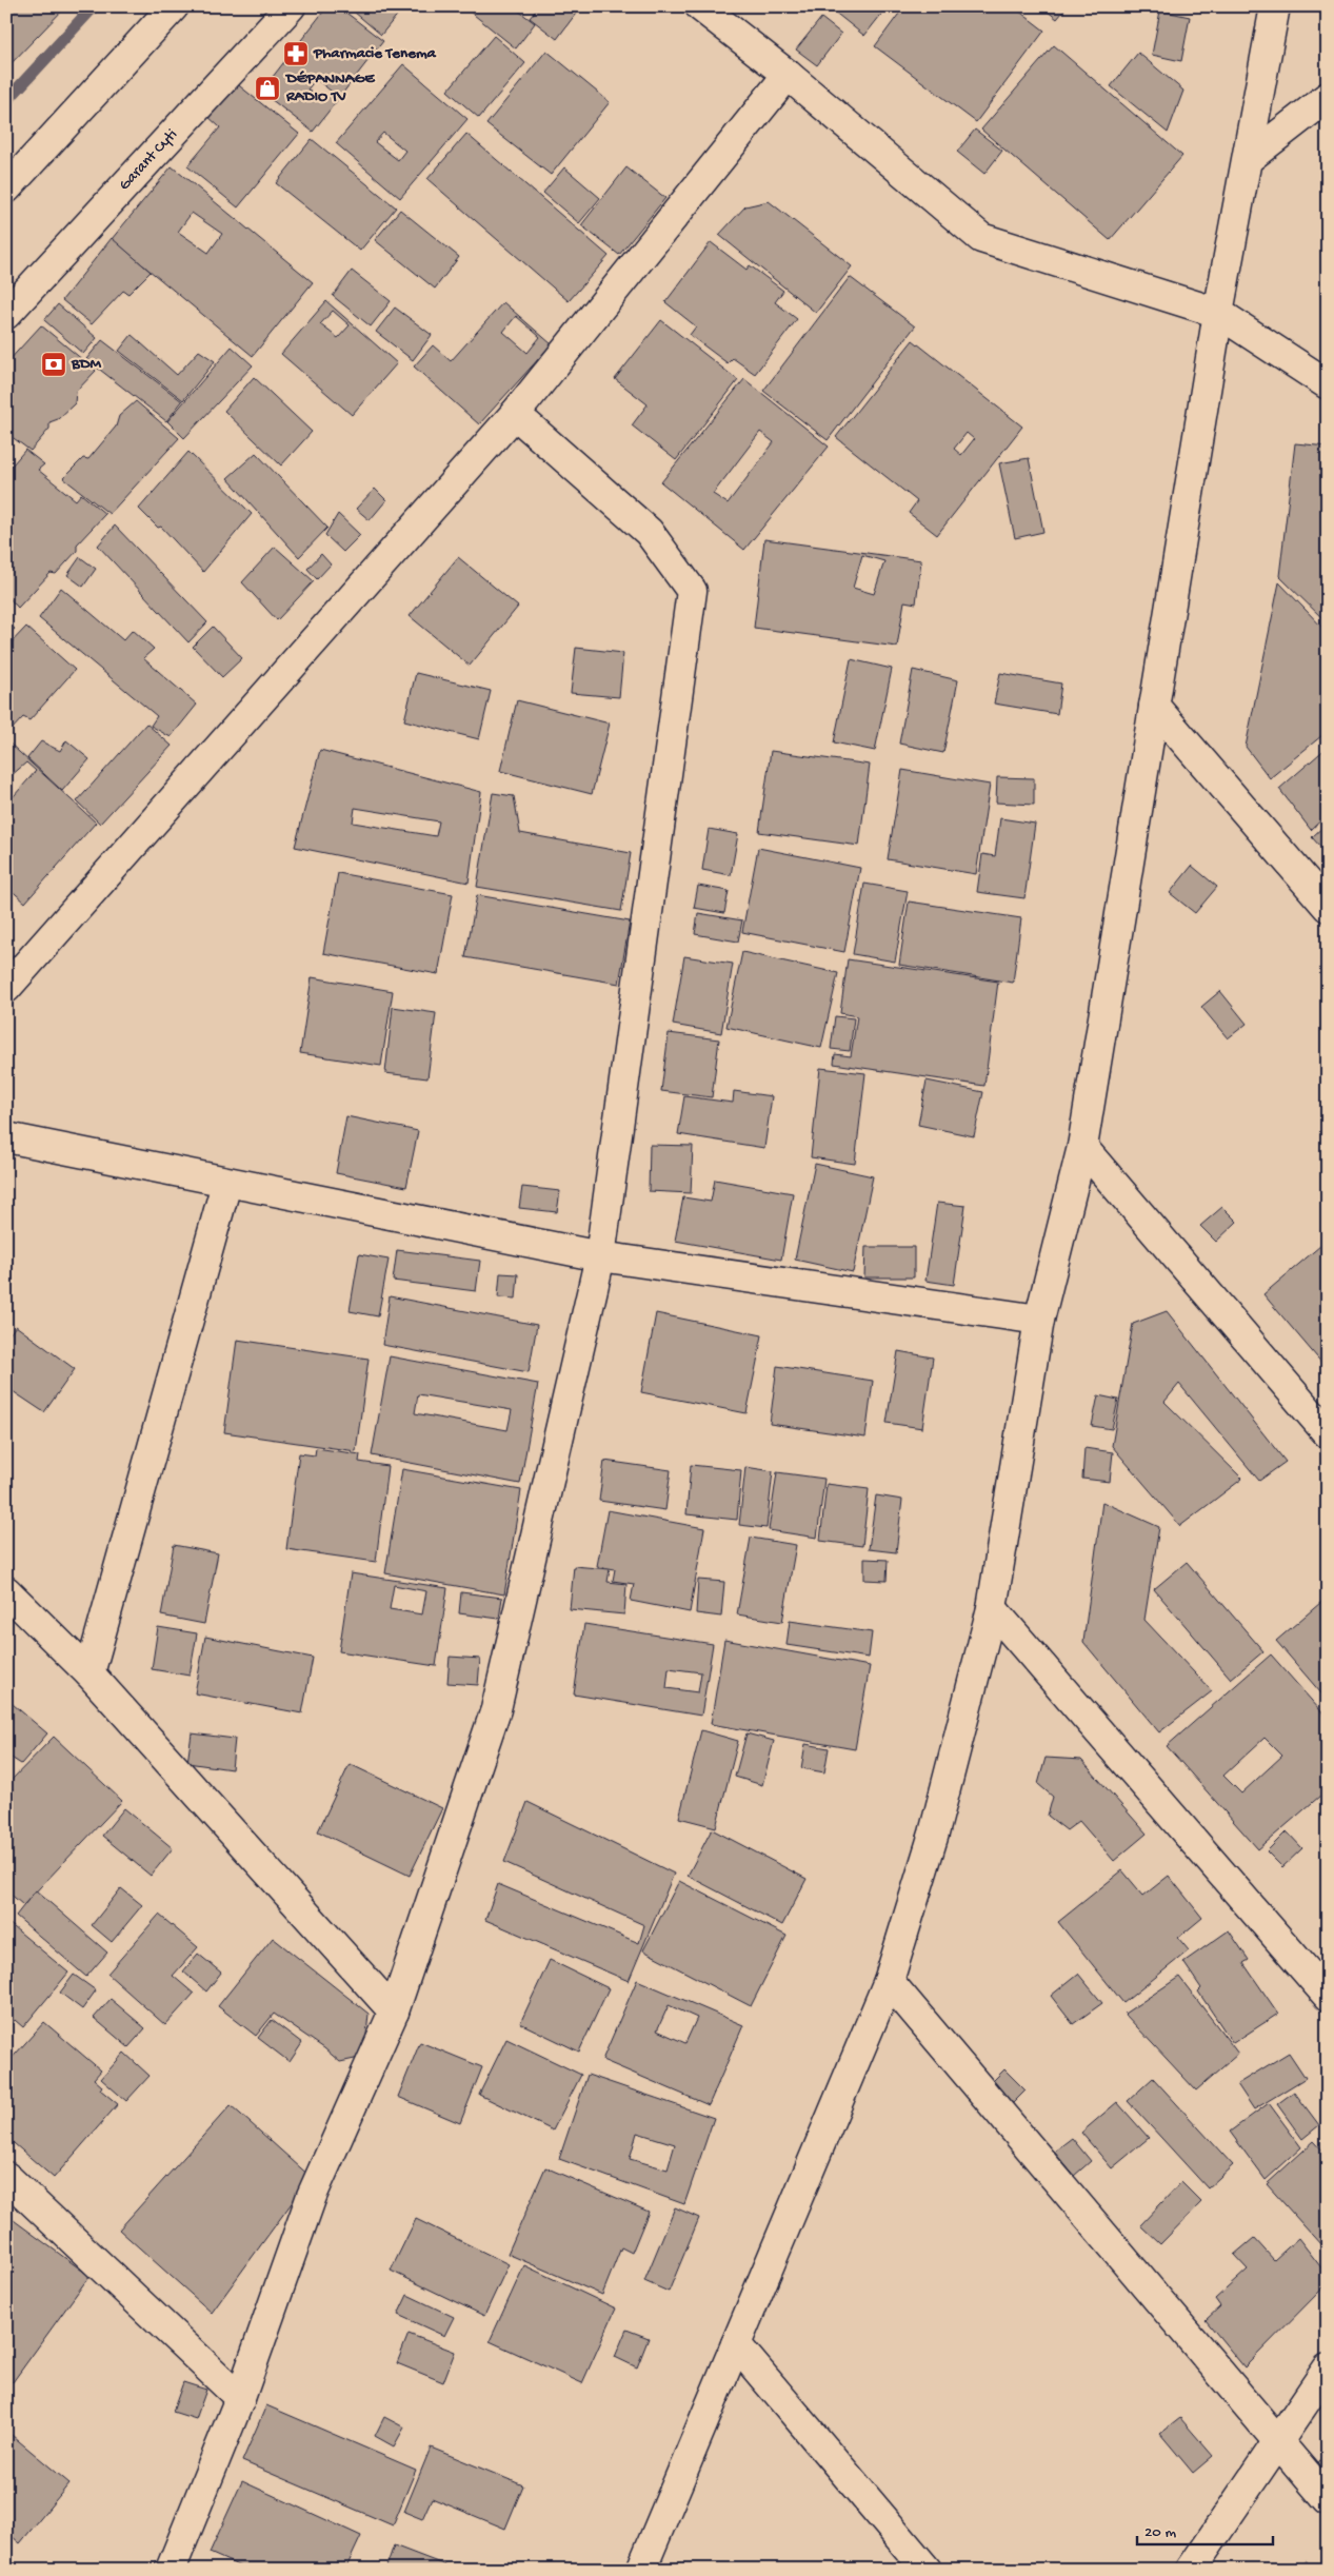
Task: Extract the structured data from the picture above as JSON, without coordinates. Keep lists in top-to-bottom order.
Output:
{
  "streets": {
    "street": ["Garant Cyti"]
  },
  "places": {
    "pharmacy": ["Pharmacie Tenema"],
    "shop": ["DÉPANNAGE RADIO TV"],
    "bank": ["BDM"]
  },
  "scale_bar": "20 m"
}
